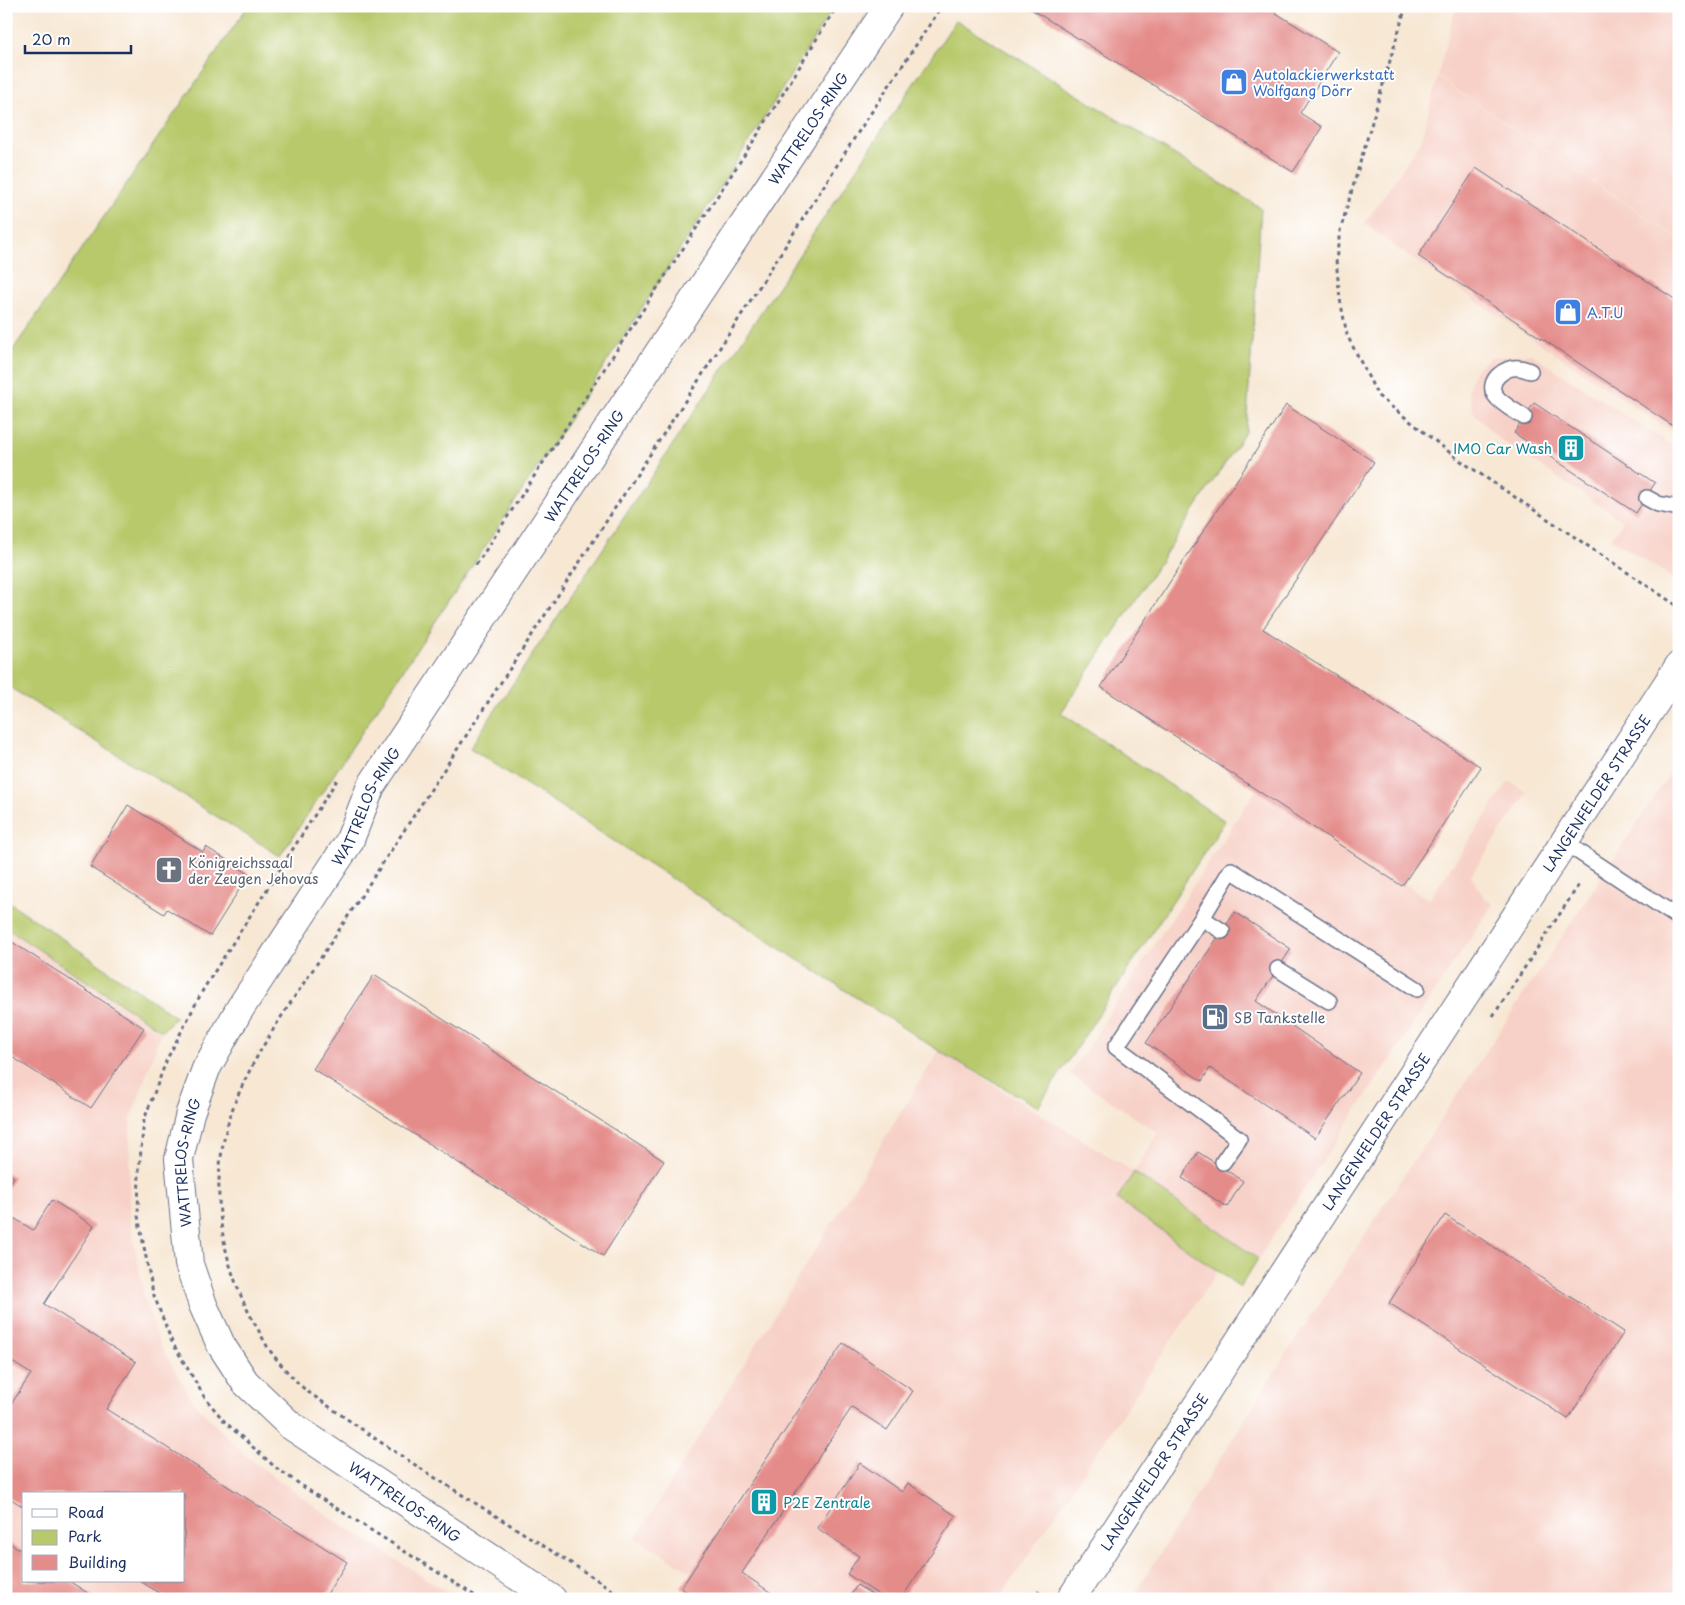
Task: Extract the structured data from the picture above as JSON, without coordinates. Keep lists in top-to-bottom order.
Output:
{
  "streets": {
    "street": ["WATTRELOS-RING", "LANGENFELDER STRASSE"]
  },
  "places": {
    "shop": ["Autolackierwerkstatt Wolfgang Dörr", "A.T.U"],
    "building": ["IMO Car Wash", "P2E Zentrale"],
    "church": ["Königreichssaal der Zeugen Jehovas"],
    "fuel station": ["SB Tankstelle"]
  },
  "legend": ["Road", "Park", "Building"],
  "scale_bar": "20 m"
}
